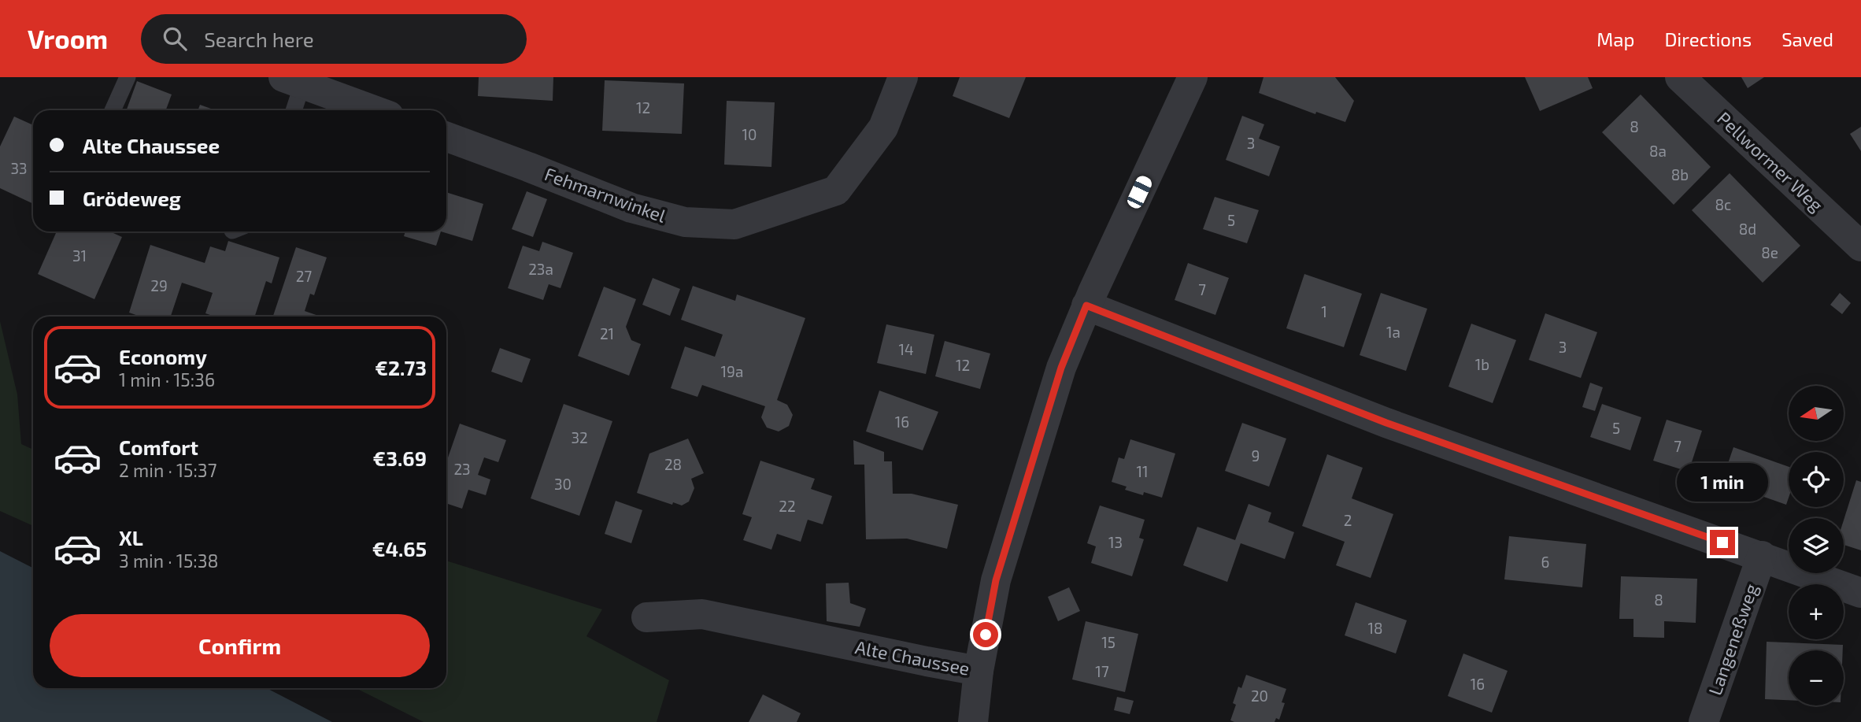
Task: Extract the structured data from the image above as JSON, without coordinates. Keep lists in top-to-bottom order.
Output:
{
  "streets": {
    "street": [
      "Pellwormer Weg",
      "Fehmarnwinkel",
      "Langeneßweg",
      "Alte Chaussee"
    ]
  },
  "house_numbers": [
    "12",
    "8",
    "10",
    "3",
    "8a",
    "33",
    "8b",
    "8c",
    "5",
    "8d",
    "8e",
    "31",
    "23a",
    "27",
    "29",
    "7",
    "1",
    "1a",
    "21",
    "3",
    "14",
    "1b",
    "12",
    "19a",
    "16",
    "5",
    "32",
    "7",
    "9",
    "28",
    "23",
    "11",
    "30",
    "22",
    "2",
    "13",
    "6",
    "8",
    "18",
    "15",
    "17",
    "16",
    "20"
  ],
  "north": "left",
  "page": {
    "header": "Vroom",
    "search": "Search here",
    "nav": ["Map", "Directions", "Saved"],
    "banner": ["Alte Chaussee", "Grödeweg"],
    "list": [
      {
        "name": "Economy",
        "note": "1 min · 15:36",
        "value": "€2.73"
      },
      {
        "name": "Comfort",
        "note": "2 min · 15:37",
        "value": "€3.69"
      },
      {
        "name": "XL",
        "note": "3 min · 15:38",
        "value": "€4.65"
      }
    ],
    "map_buttons": ["+", "−"],
    "bubble": "1 min",
    "buttons": "Confirm"
  }
}
